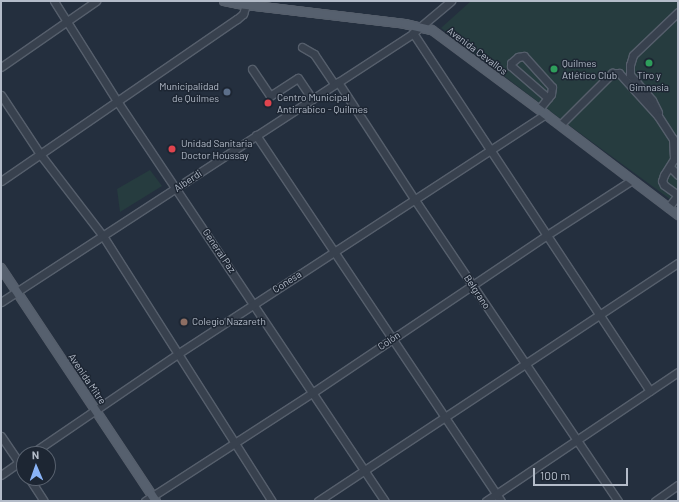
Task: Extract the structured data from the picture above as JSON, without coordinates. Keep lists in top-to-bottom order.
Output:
{
  "streets": {
    "main road": ["Avenida Cevallos", "Avenida Mitre"],
    "street": [
      "Alberdi",
      "General Paz",
      "Conesa",
      "Belgrano",
      "Colón"
    ]
  },
  "crossings": [
    ["Avenida Cevallos", "Alberdi"],
    ["Avenida Cevallos", "Conesa"],
    ["Avenida Cevallos", "Colón"],
    ["Alberdi", "General Paz"],
    ["Alberdi", "Belgrano"],
    ["Alberdi", "Avenida Mitre"],
    ["General Paz", "Conesa"],
    ["General Paz", "Colón"],
    ["Conesa", "Belgrano"],
    ["Conesa", "Avenida Mitre"],
    ["Belgrano", "Colón"],
    ["Colón", "Avenida Mitre"]
  ],
  "places": [
    "Tiro y Gimnasia",
    "Quilmes Atlético Club",
    "Municipalidad de Quilmes",
    "Centro Municipal Antirrabico - Quilmes",
    "Unidad Sanitaria Doctor Houssay",
    "Colegio Nazareth"
  ],
  "scale_bar": "100 m",
  "north": "top"
}
